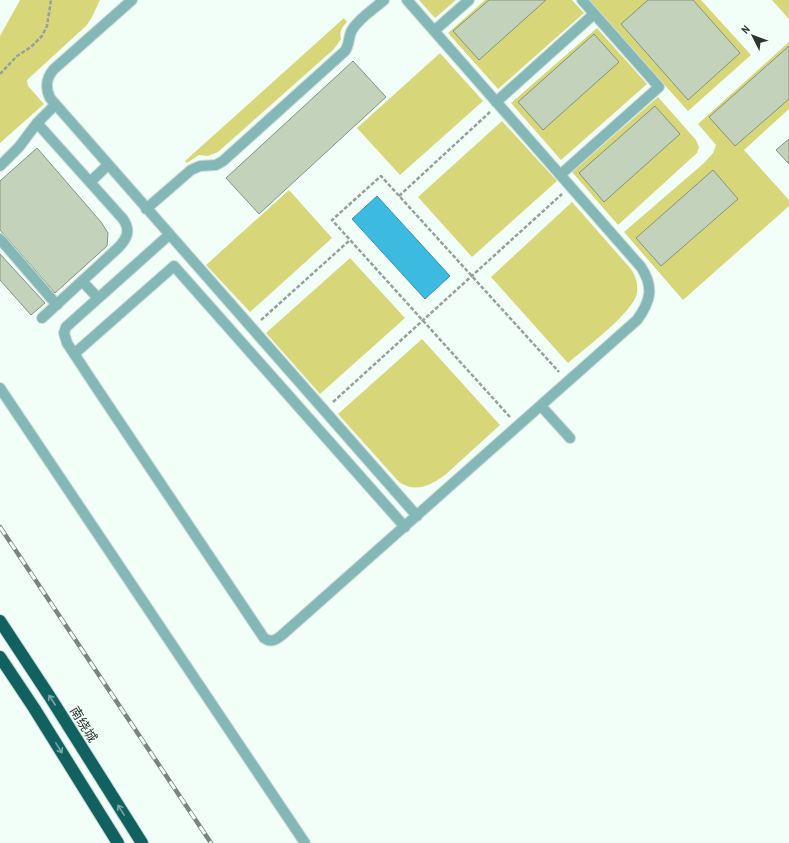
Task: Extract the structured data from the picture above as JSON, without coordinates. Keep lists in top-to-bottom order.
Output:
{
  "streets": {
    "highway": ["南绕城"]
  },
  "north": "top left"
}
